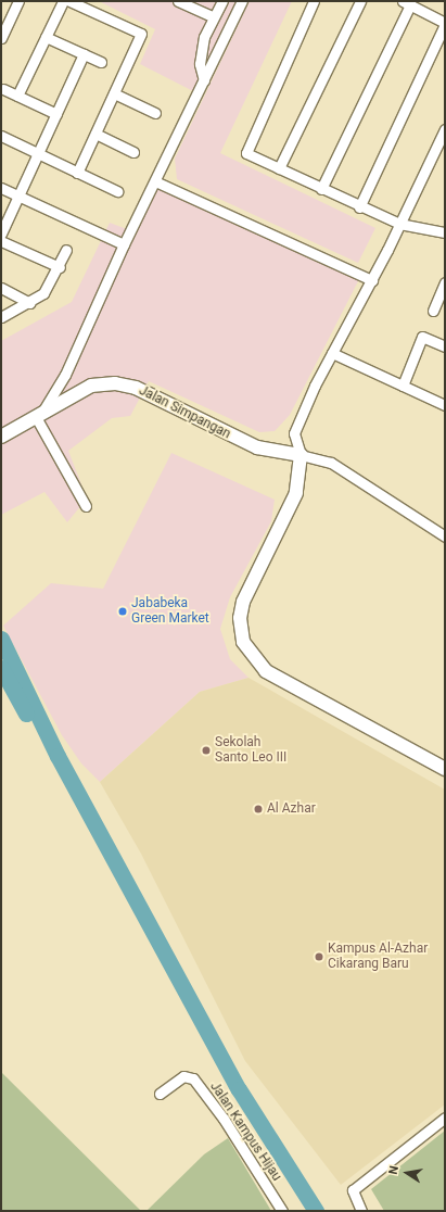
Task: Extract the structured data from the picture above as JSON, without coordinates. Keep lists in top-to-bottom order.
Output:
{
  "streets": {
    "street": ["Jalan Simpangan", "Jalan Kampus Hijau"]
  },
  "places": [
    "Jababeka Green Market",
    "Sekolah Santo Leo III",
    "Al Azhar",
    "Kampus Al-Azhar Cikarang Baru"
  ],
  "north": "left"
}
